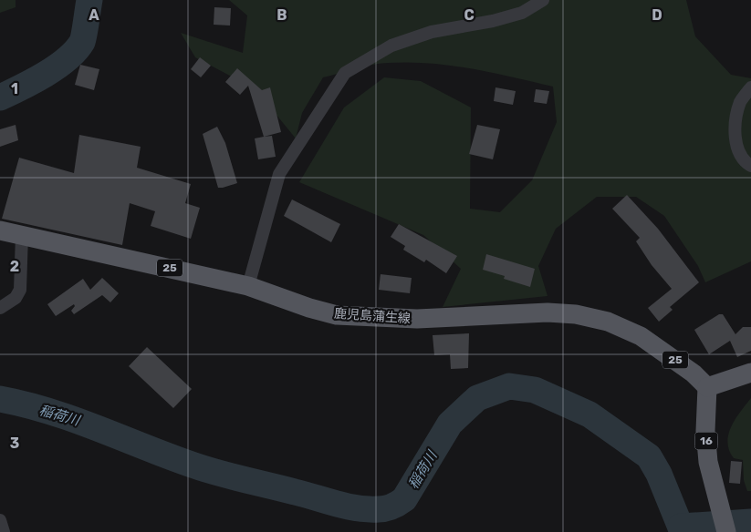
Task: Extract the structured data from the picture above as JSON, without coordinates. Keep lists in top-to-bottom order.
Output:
{
  "streets": {
    "main road": ["25", "鹿児島蒲生線", "16"]
  },
  "crossings": [
    ["鹿児島蒲生線", "16"]
  ],
  "water": ["稲荷川"],
  "grid": {
    "columns": [
      "A",
      "B",
      "C",
      "D"
    ],
    "rows": ["1", "2", "3"]
  }
}
